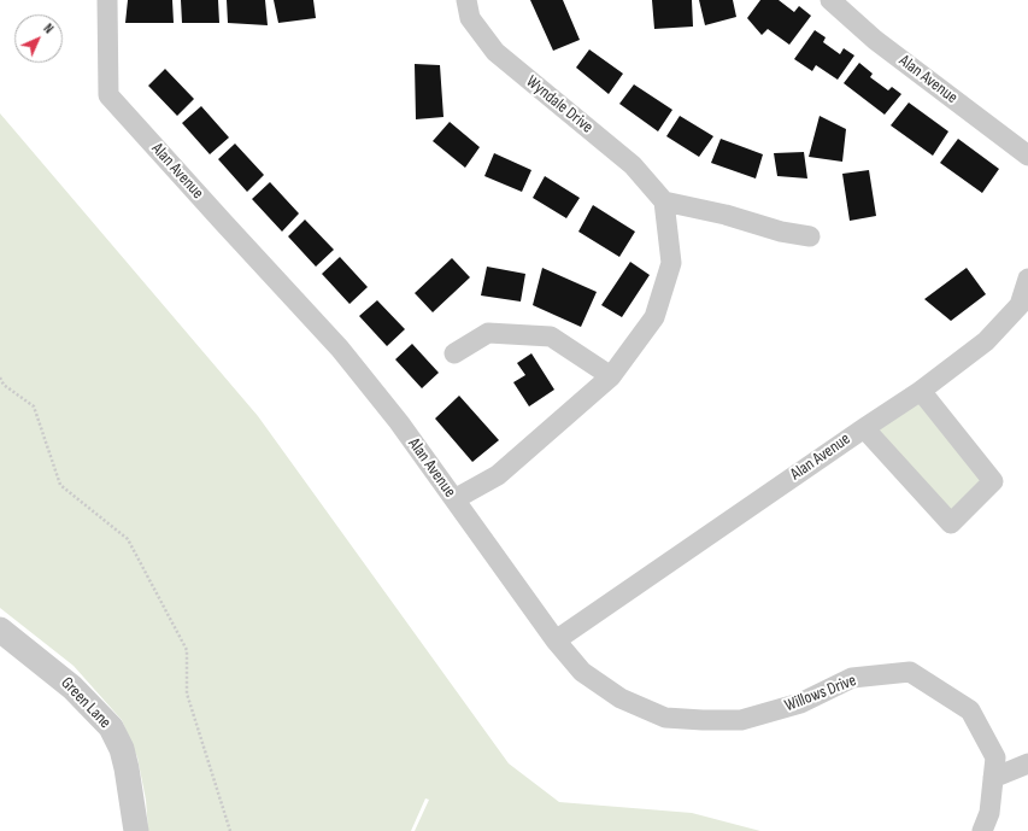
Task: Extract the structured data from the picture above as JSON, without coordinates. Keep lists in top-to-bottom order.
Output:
{
  "streets": {
    "street": [
      "Alan Avenue",
      "Wyndale Drive",
      "Willows Drive",
      "Green Lane"
    ]
  },
  "crossings": [
    ["Alan Avenue", "Willows Drive"]
  ],
  "north": "top right"
}
